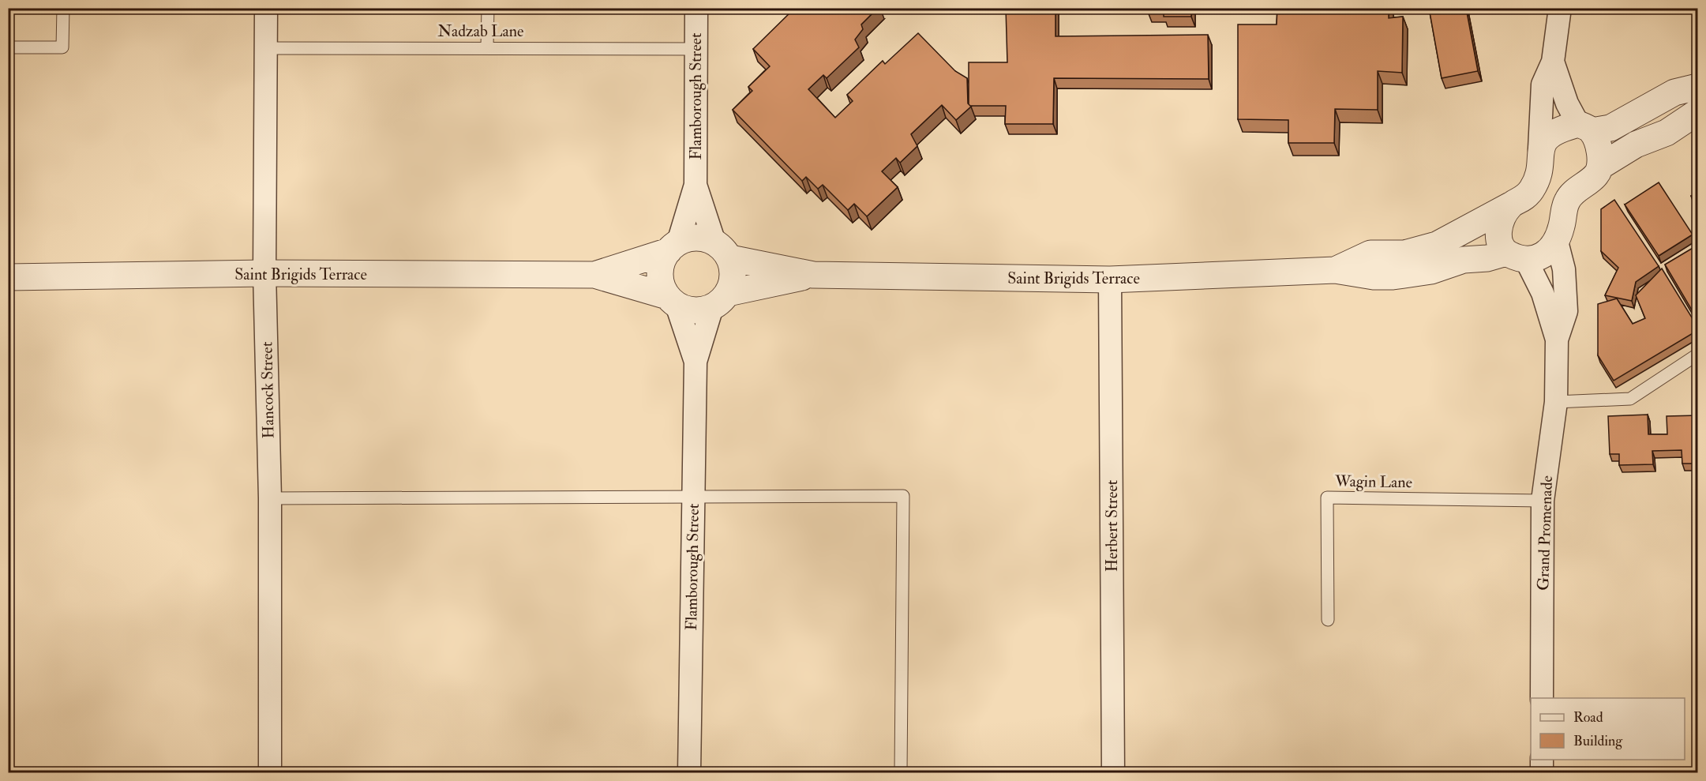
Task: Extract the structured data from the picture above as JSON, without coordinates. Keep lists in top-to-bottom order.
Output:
{
  "streets": {
    "street": [
      "Flamborough Street",
      "Saint Brigids Terrace",
      "Hancock Street",
      "Herbert Street",
      "Grand Promenade"
    ],
    "lane": ["Nadzab Lane", "Wagin Lane"]
  },
  "crossings": [
    ["Nadzab Lane", "Flamborough Street"],
    ["Nadzab Lane", "Hancock Street"],
    ["Flamborough Street", "Saint Brigids Terrace"],
    ["Saint Brigids Terrace", "Hancock Street"],
    ["Saint Brigids Terrace", "Herbert Street"],
    ["Saint Brigids Terrace", "Grand Promenade"],
    ["Wagin Lane", "Grand Promenade"]
  ],
  "legend": ["Road", "Building"]
}
